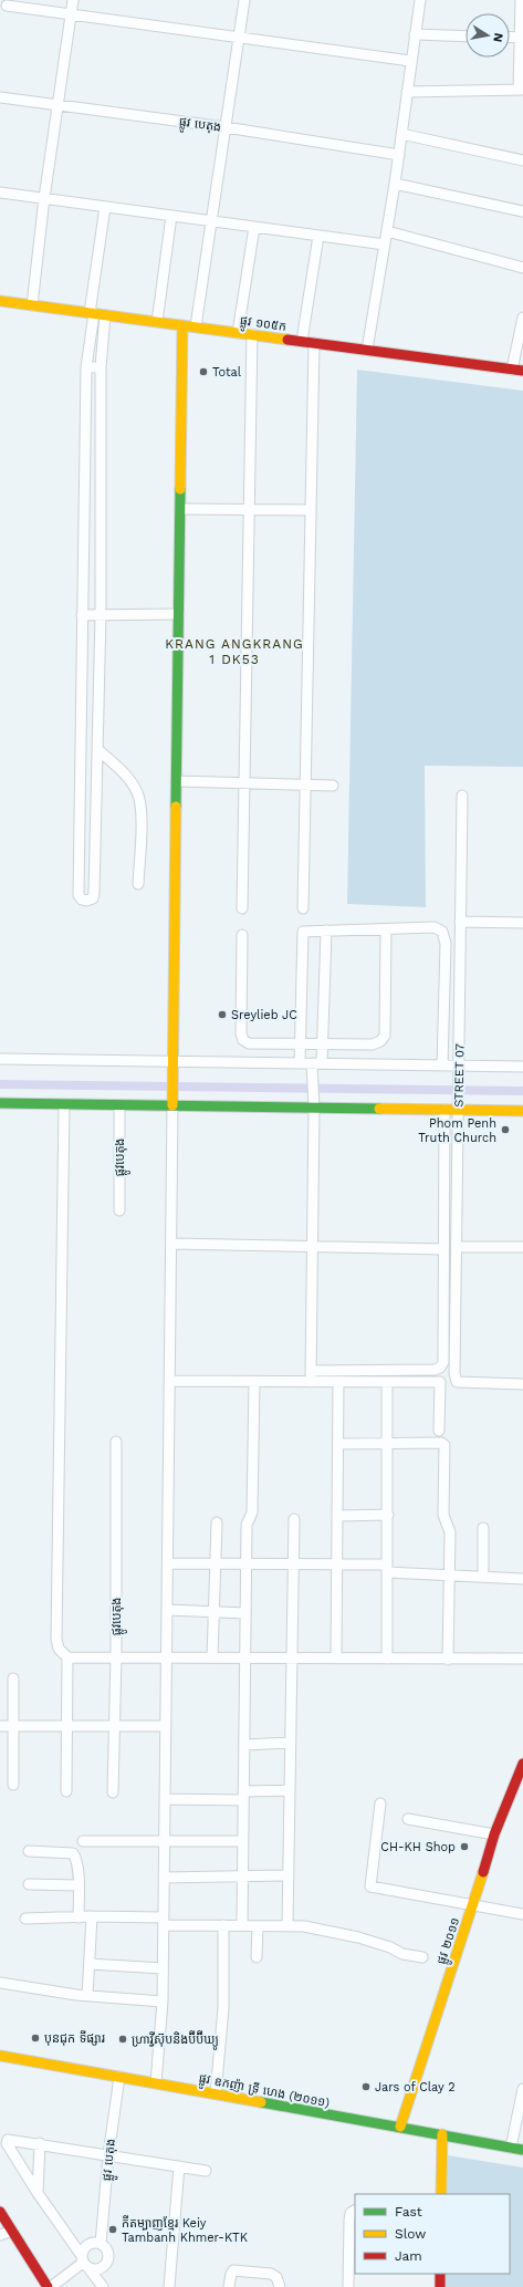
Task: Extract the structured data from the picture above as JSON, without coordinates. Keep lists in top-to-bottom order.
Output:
{
  "streets": {
    "main road": ["ផ្លូវ ១០៥ក", "ផ្លូវ ២០១១", "ផ្លូវ ឧកញ៉ា ទ្រី ហេង (២០១១)"],
    "street": ["ផ្លូវ បេតុង", "STREET 07", "ផ្លូវបេតុង"]
  },
  "crossings": [
    ["ផ្លូវ បេតុង", "ផ្លូវ ឧកញ៉ា ទ្រី ហេង (២០១១)"],
    ["ផ្លូវ ២០១១", "ផ្លូវ ឧកញ៉ា ទ្រី ហេង (២០១១)"]
  ],
  "districts": ["KRANG ANGKRANG 1 DK53"],
  "places": [
    "Total",
    "Sreylieb JC",
    "Phom Penh Truth Church",
    "CH-KH Shop",
    "បុនជុក ទីផ្សារ",
    "ហ្រាវ្វីស៊ុបនិងប៊ីប៊ីឃ្យូ",
    "Jars of Clay 2",
    "កីតម្បាញខ្មែរ Keiy Tambanh Khmer-KTK"
  ],
  "legend": ["Fast", "Slow", "Jam"],
  "north": "right"
}
